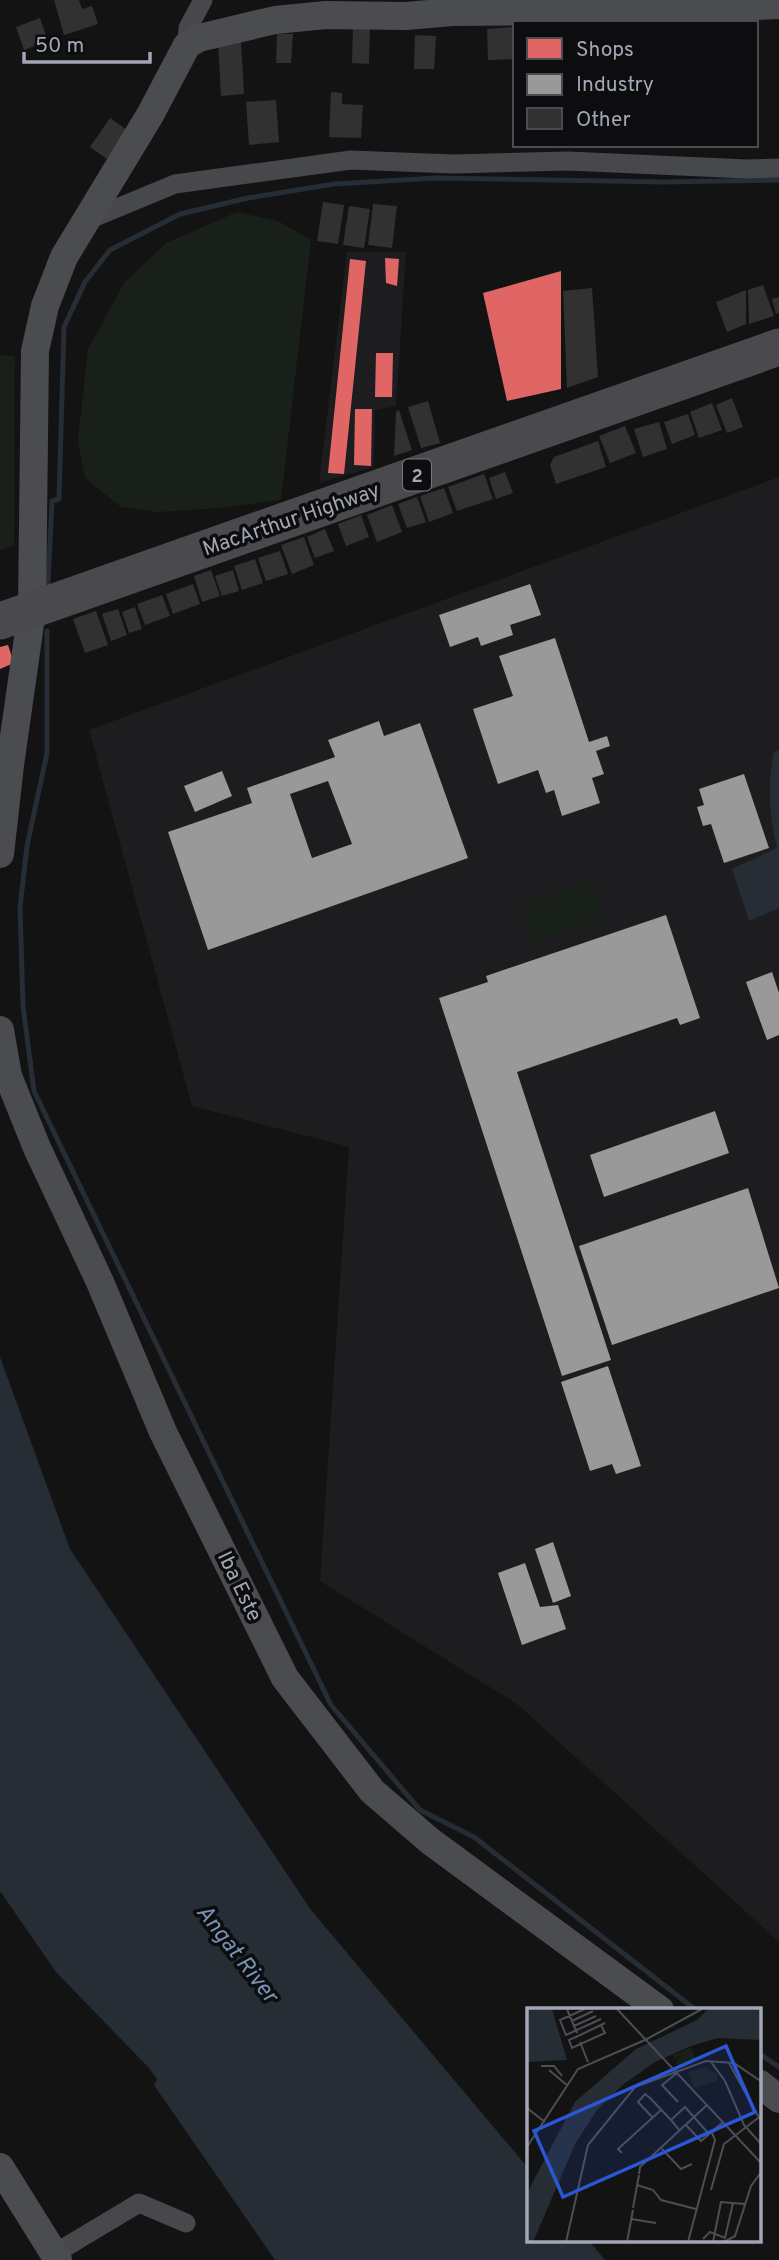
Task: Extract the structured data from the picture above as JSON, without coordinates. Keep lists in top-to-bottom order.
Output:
{
  "streets": {
    "highway": ["2", "MacArthur Highway"],
    "street": ["Iba Este"]
  },
  "water": ["Angat River"],
  "legend": ["Shops", "Industry", "Other"],
  "scale_bar": "50 m"
}
